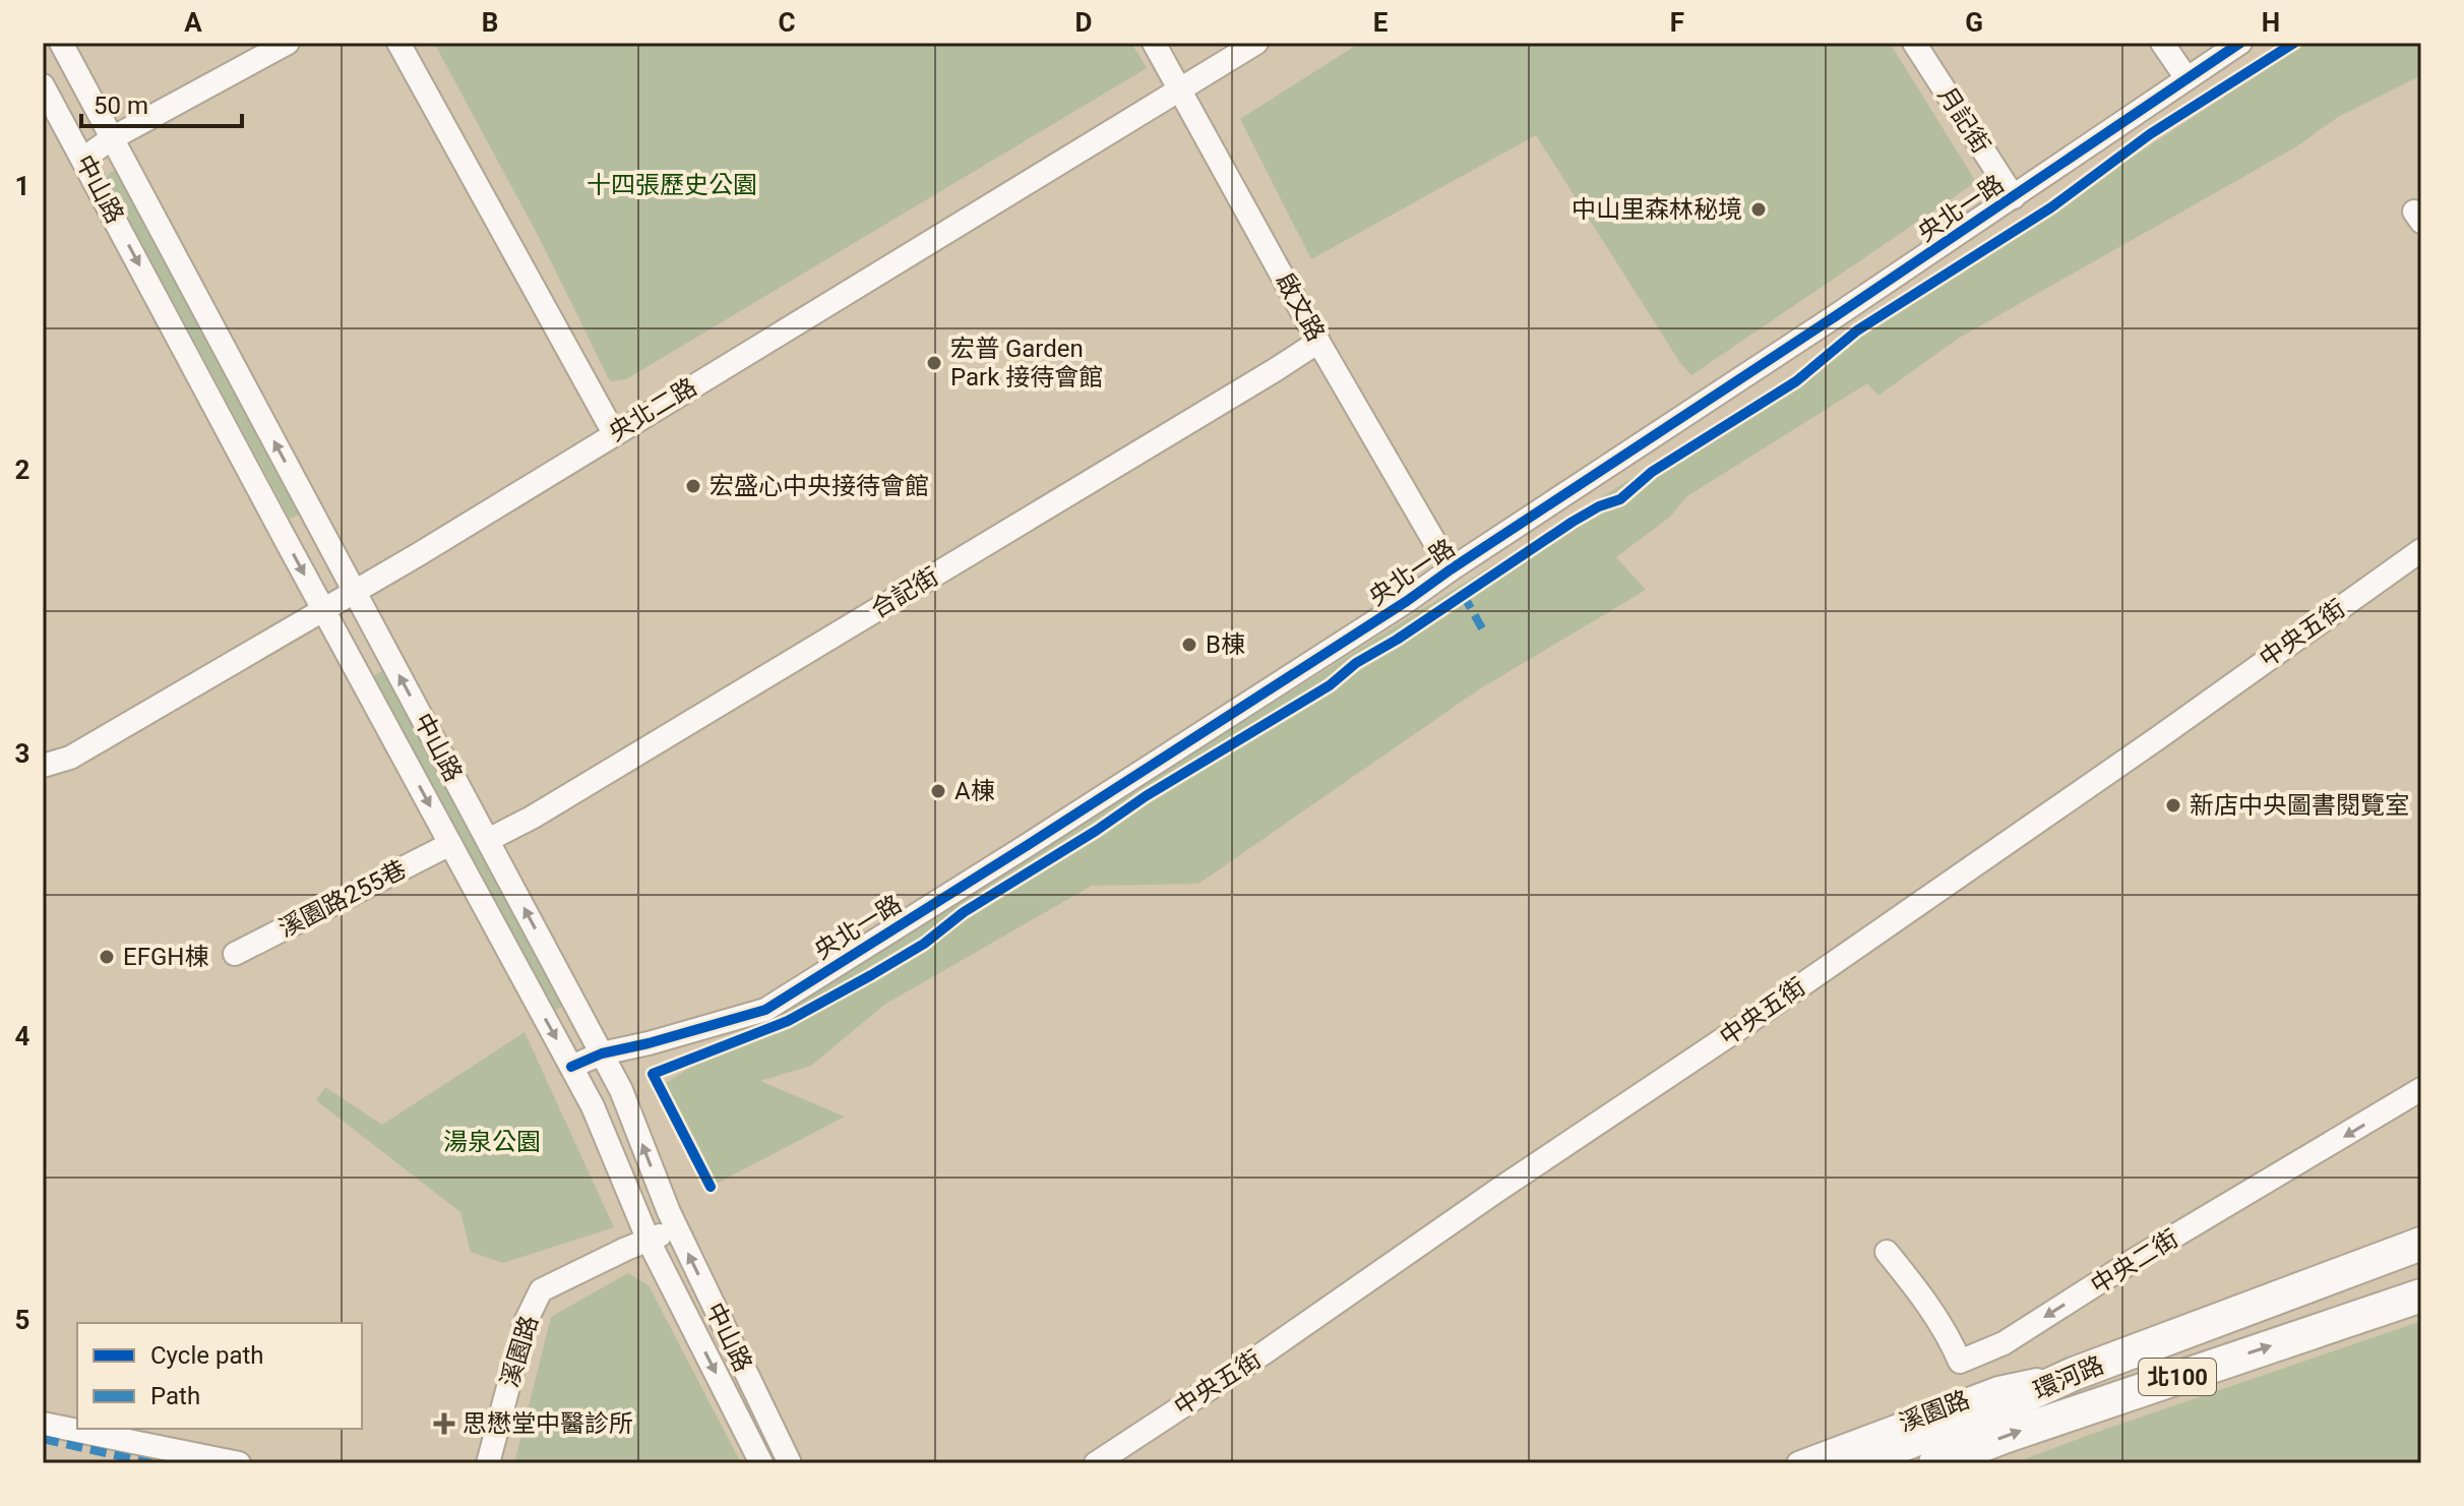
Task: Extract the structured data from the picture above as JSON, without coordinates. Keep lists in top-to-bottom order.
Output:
{
  "streets": {
    "highway": ["北100", "環河路"],
    "street": [
      "月記街",
      "中山路",
      "央北一路",
      "啟文路",
      "央北二路",
      "合記街",
      "中央五街",
      "溪園路255巷",
      "中央二街",
      "溪園路"
    ]
  },
  "crossings": [
    ["月記街", "央北一路"],
    ["中山路", "央北一路"],
    ["中山路", "央北二路"],
    ["中山路", "合記街"],
    ["中山路", "溪園路255巷"],
    ["中山路", "溪園路"],
    ["央北一路", "啟文路"],
    ["啟文路", "央北二路"],
    ["啟文路", "合記街"],
    ["溪園路", "環河路"]
  ],
  "one_way": ["中央二街"],
  "parks": ["十四張歷史公園", "湯泉公園"],
  "places": {
    "other": [
      "中山里森林秘境",
      "宏普 Garden Park 接待會館",
      "宏盛心中央接待會館",
      "B棟",
      "A棟",
      "新店中央圖書閱覽室",
      "EFGH棟"
    ],
    "health": ["思懋堂中醫診所"]
  },
  "legend": ["Cycle path", "Path"],
  "scale_bar": "50 m",
  "grid": {
    "columns": [
      "A",
      "B",
      "C",
      "D",
      "E",
      "F",
      "G",
      "H"
    ],
    "rows": [
      "1",
      "2",
      "3",
      "4",
      "5"
    ]
  }
}
